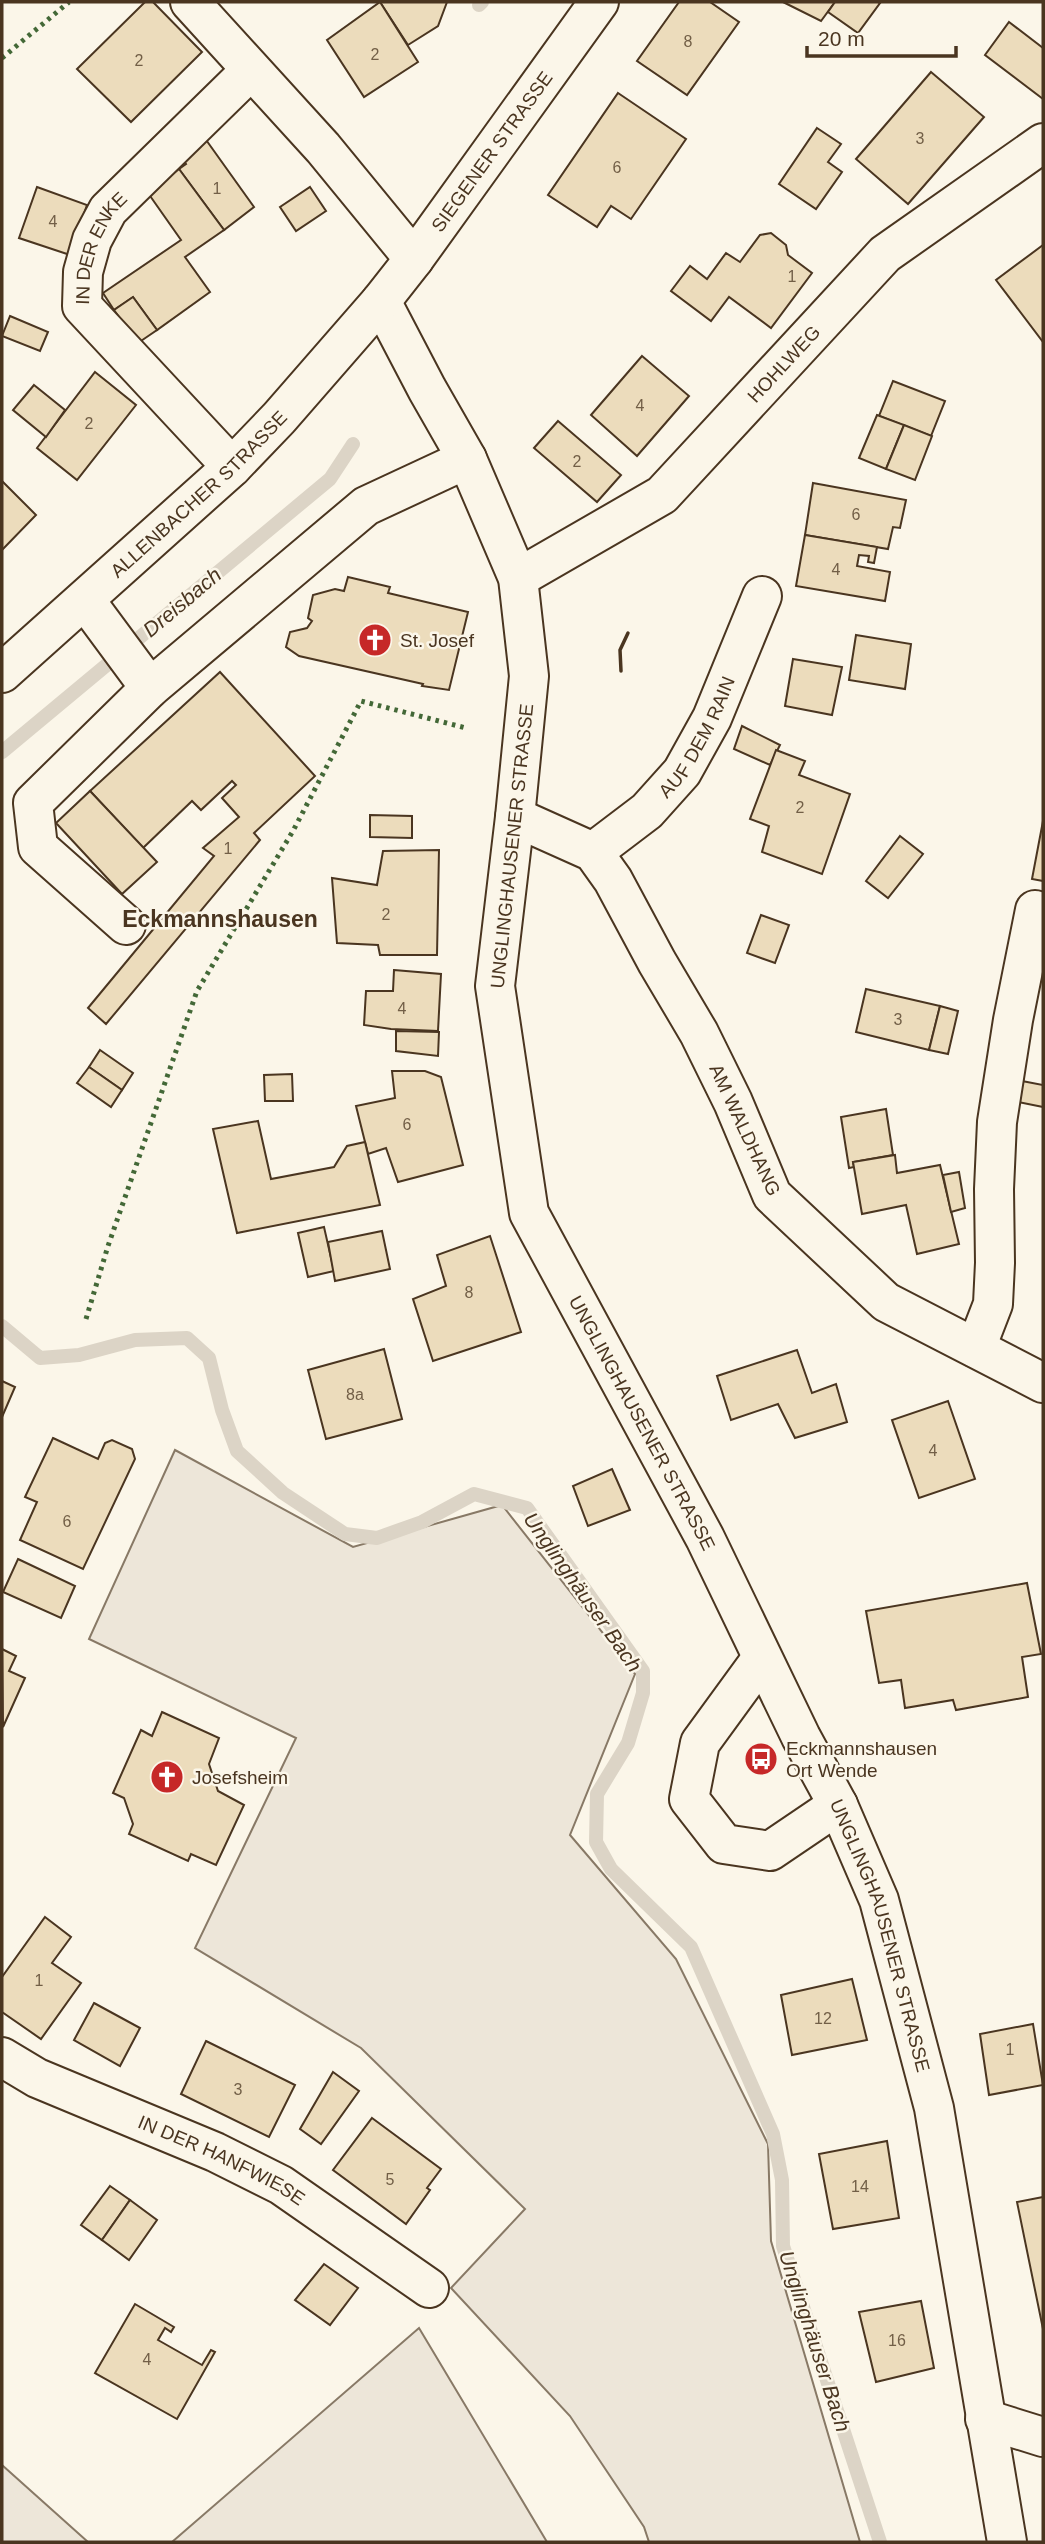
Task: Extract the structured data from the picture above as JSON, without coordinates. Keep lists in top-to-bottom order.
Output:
{
  "streets": {
    "main road": [
      "SIEGENER STRASSE",
      "IN DER ENKE",
      "HOHLWEG",
      "ALLENBACHER STRASSE",
      "AUF DEM RAIN",
      "UNGLINGHAUSENER STRASSE",
      "AM WALDHANG",
      "IN DER HANFWIESE"
    ]
  },
  "crossings": [
    ["SIEGENER STRASSE", "ALLENBACHER STRASSE"],
    ["SIEGENER STRASSE", "UNGLINGHAUSENER STRASSE"],
    ["IN DER ENKE", "ALLENBACHER STRASSE"],
    ["HOHLWEG", "UNGLINGHAUSENER STRASSE"],
    ["ALLENBACHER STRASSE", "UNGLINGHAUSENER STRASSE"],
    ["AUF DEM RAIN", "AM WALDHANG"]
  ],
  "districts": ["Eckmannshausen"],
  "water": ["Dreisbach", "Unglinghäuser Bach"],
  "places": {
    "church": ["St. Josef", "Josefsheim"],
    "bus stop": ["Eckmannshausen Ort Wende"]
  },
  "house_numbers": [
    "8",
    "2",
    "2",
    "3",
    "6",
    "1",
    "4",
    "1",
    "4",
    "2",
    "2",
    "6",
    "4",
    "2",
    "1",
    "2",
    "4",
    "3",
    "6",
    "8",
    "8a",
    "4",
    "6",
    "1",
    "12",
    "1",
    "3",
    "5",
    "14",
    "16",
    "4"
  ],
  "scale_bar": "20 m"
}
